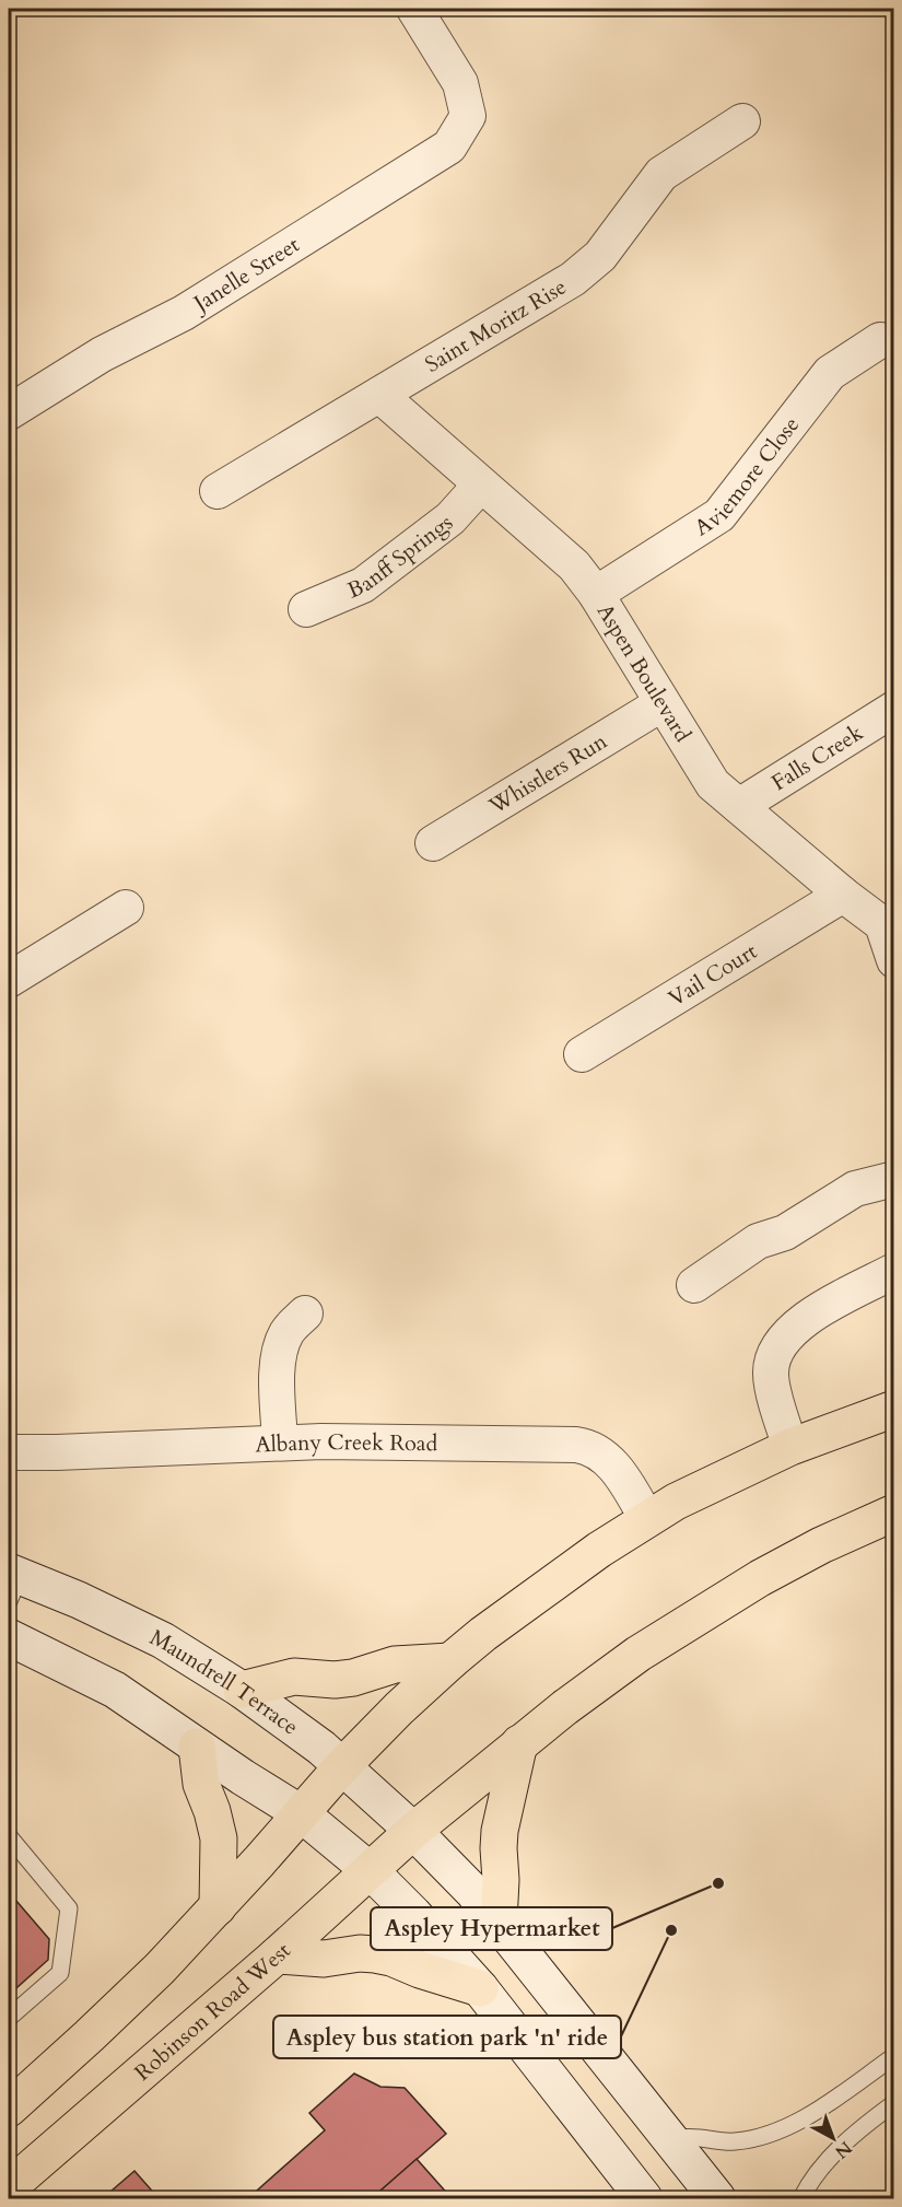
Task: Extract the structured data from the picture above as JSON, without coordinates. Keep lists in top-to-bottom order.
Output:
{
  "streets": {
    "main road": ["Maundrell Terrace", "Robinson Road West"],
    "street": [
      "Janelle Street",
      "Saint Moritz Rise",
      "Aviemore Close",
      "Banff Springs",
      "Aspen Boulevard",
      "Falls Creek",
      "Whistlers Run",
      "Vail Court",
      "Albany Creek Road"
    ]
  },
  "crossings": [
    ["Saint Moritz Rise", "Aspen Boulevard"],
    ["Aviemore Close", "Aspen Boulevard"],
    ["Banff Springs", "Aspen Boulevard"],
    ["Aspen Boulevard", "Falls Creek"],
    ["Aspen Boulevard", "Whistlers Run"],
    ["Aspen Boulevard", "Vail Court"],
    ["Maundrell Terrace", "Robinson Road West"]
  ],
  "places": ["Aspley Hypermarket", "Aspley bus station park 'n' ride"],
  "north": "bottom right"
}
